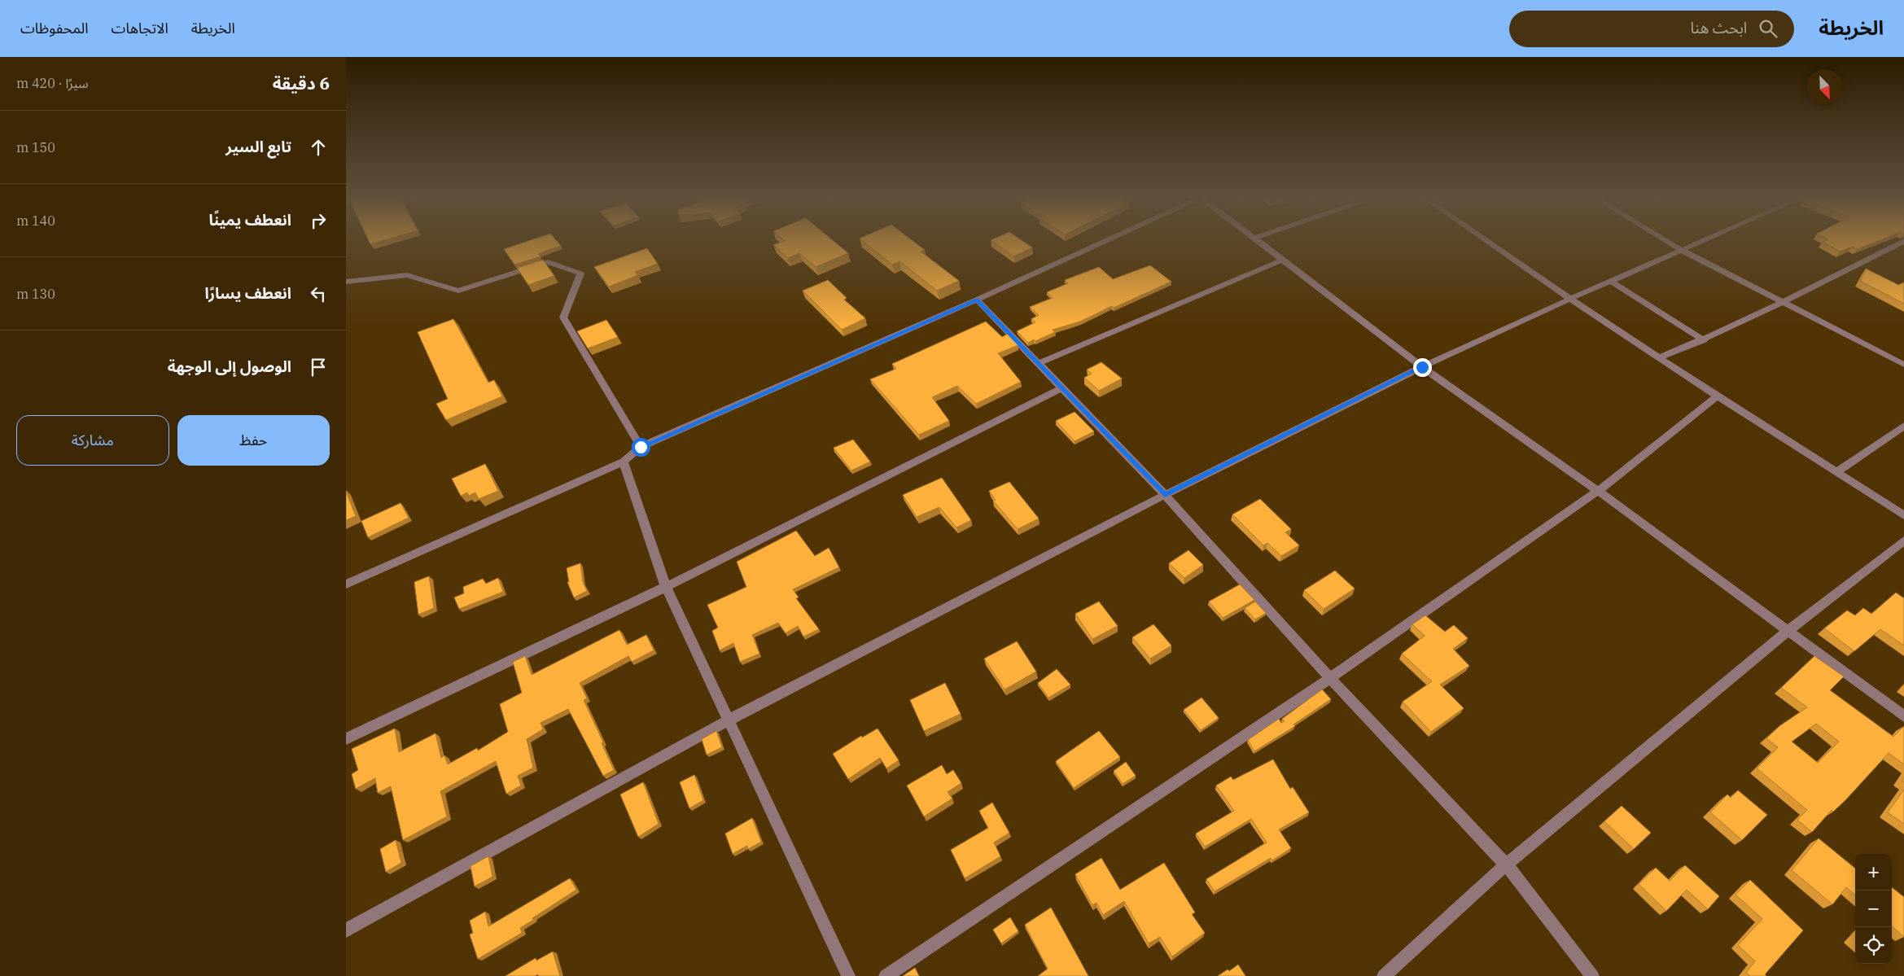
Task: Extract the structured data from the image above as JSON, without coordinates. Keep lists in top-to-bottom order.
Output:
{
  "north": "bottom right",
  "page": {
    "header": "الخريطة",
    "search": "ابحث هنا",
    "nav": ["الخريطة", "الاتجاهات", "المحفوظات"],
    "heading": ["6 دقيقة", "سيرًا · 420 m"],
    "list": [
      ["تابع السير", "150 m"],
      ["انعطف يمينًا", "140 m"],
      ["انعطف يسارًا", "130 m"],
      "الوصول إلى الوجهة"
    ],
    "buttons": ["حفظ", "مشاركة"],
    "map_buttons": ["+", "−"]
  }
}
